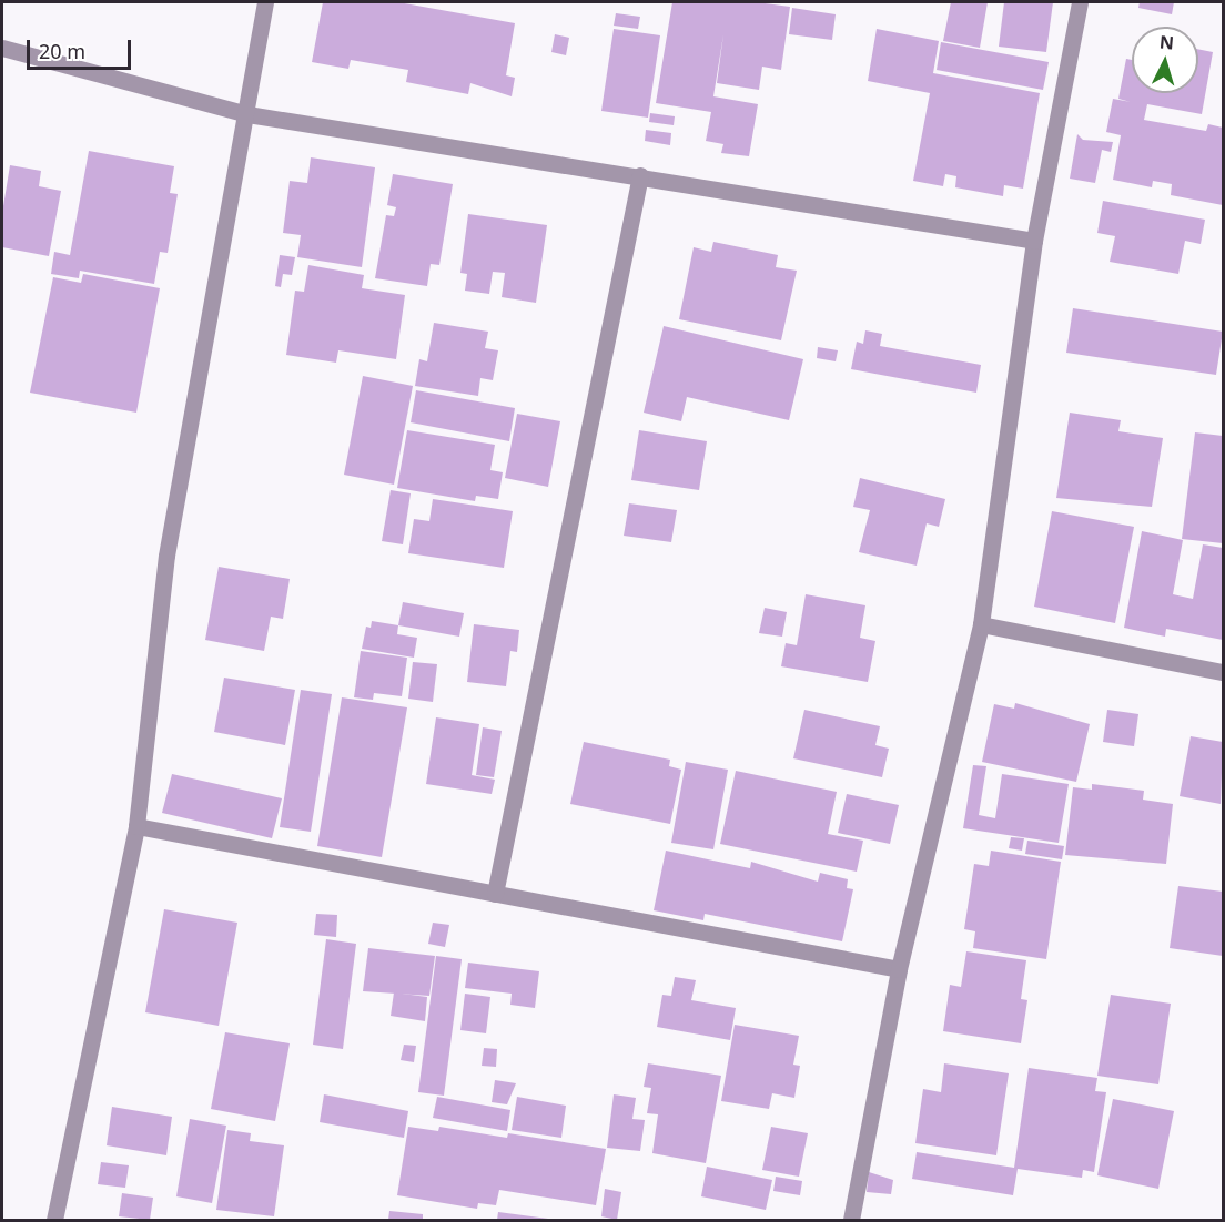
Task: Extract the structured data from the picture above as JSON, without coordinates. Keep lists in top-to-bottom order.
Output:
{
  "scale_bar": "20 m",
  "north": "top"
}
